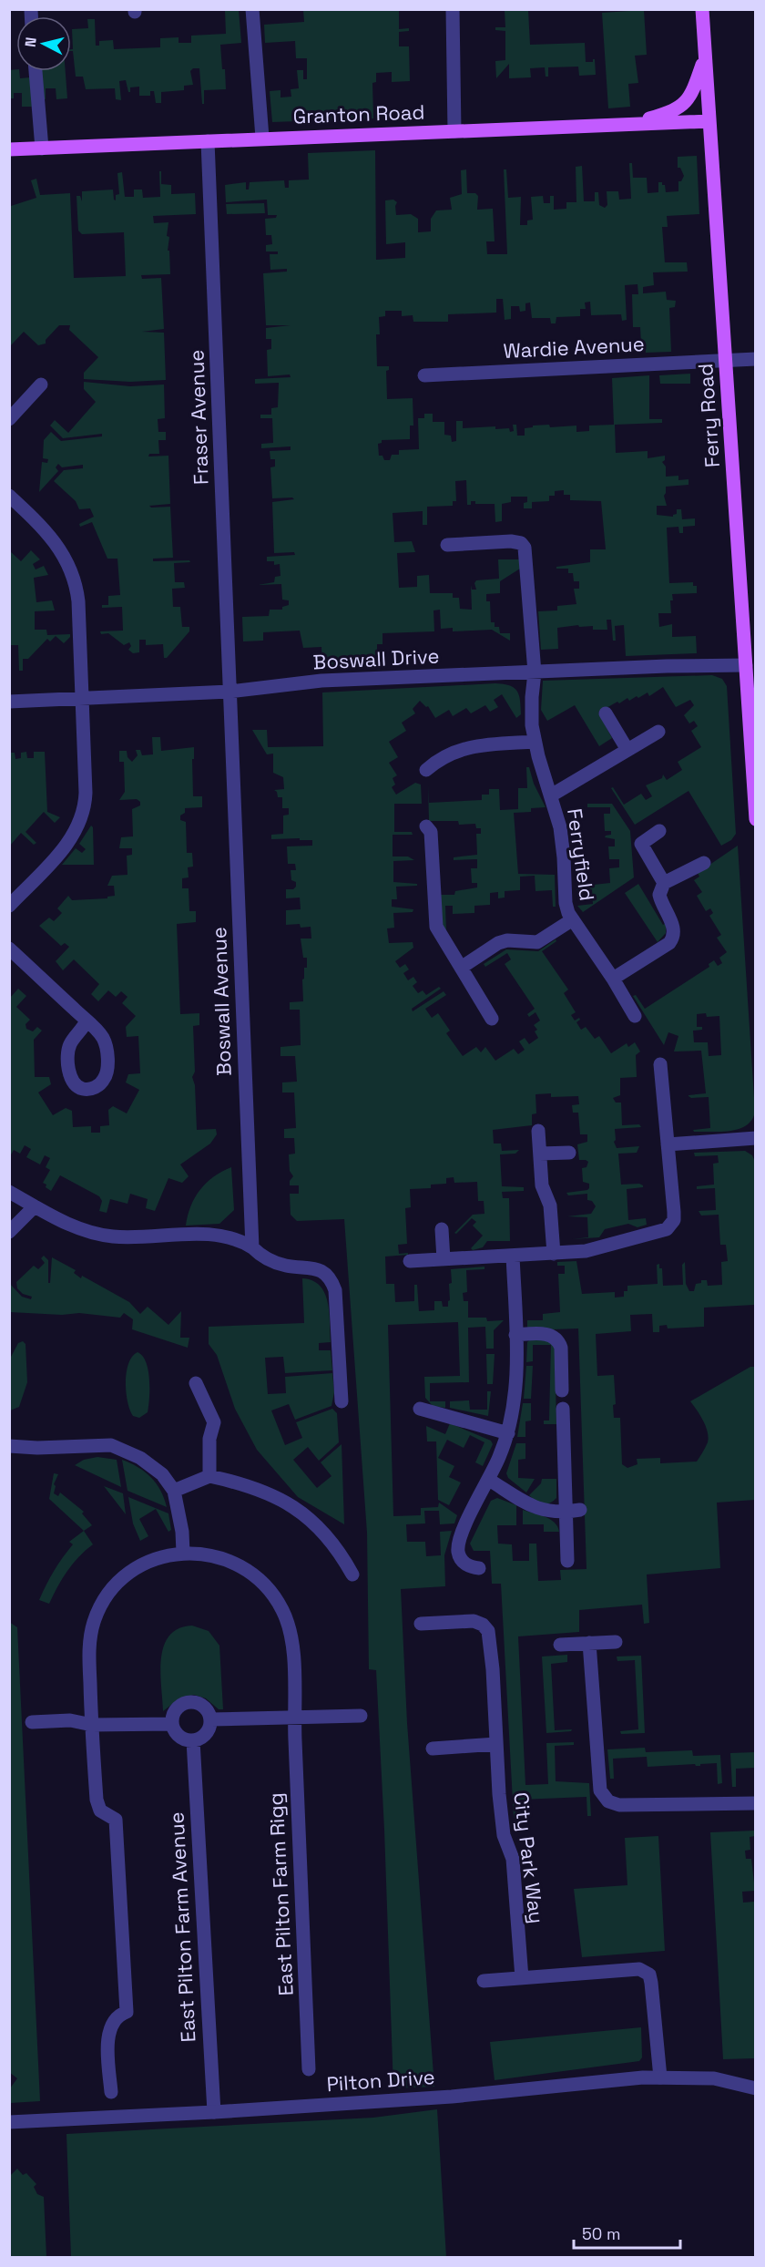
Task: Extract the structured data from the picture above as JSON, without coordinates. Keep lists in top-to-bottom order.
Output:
{
  "streets": {
    "main road": ["Granton Road", "Ferry Road"],
    "street": [
      "Wardie Avenue",
      "Fraser Avenue",
      "Boswall Drive",
      "Ferryfield",
      "Boswall Avenue",
      "City Park Way",
      "East Pilton Farm Rigg",
      "East Pilton Farm Avenue",
      "Pilton Drive"
    ]
  },
  "crossings": [
    ["Granton Road", "Ferry Road"],
    ["Granton Road", "Fraser Avenue"],
    ["Wardie Avenue", "Ferry Road"],
    ["Ferry Road", "Boswall Drive"],
    ["Fraser Avenue", "Boswall Drive"],
    ["Fraser Avenue", "Boswall Avenue"],
    ["Boswall Drive", "Ferryfield"],
    ["Boswall Drive", "Boswall Avenue"],
    ["East Pilton Farm Avenue", "Pilton Drive"]
  ],
  "scale_bar": "50 m",
  "north": "left"
}
